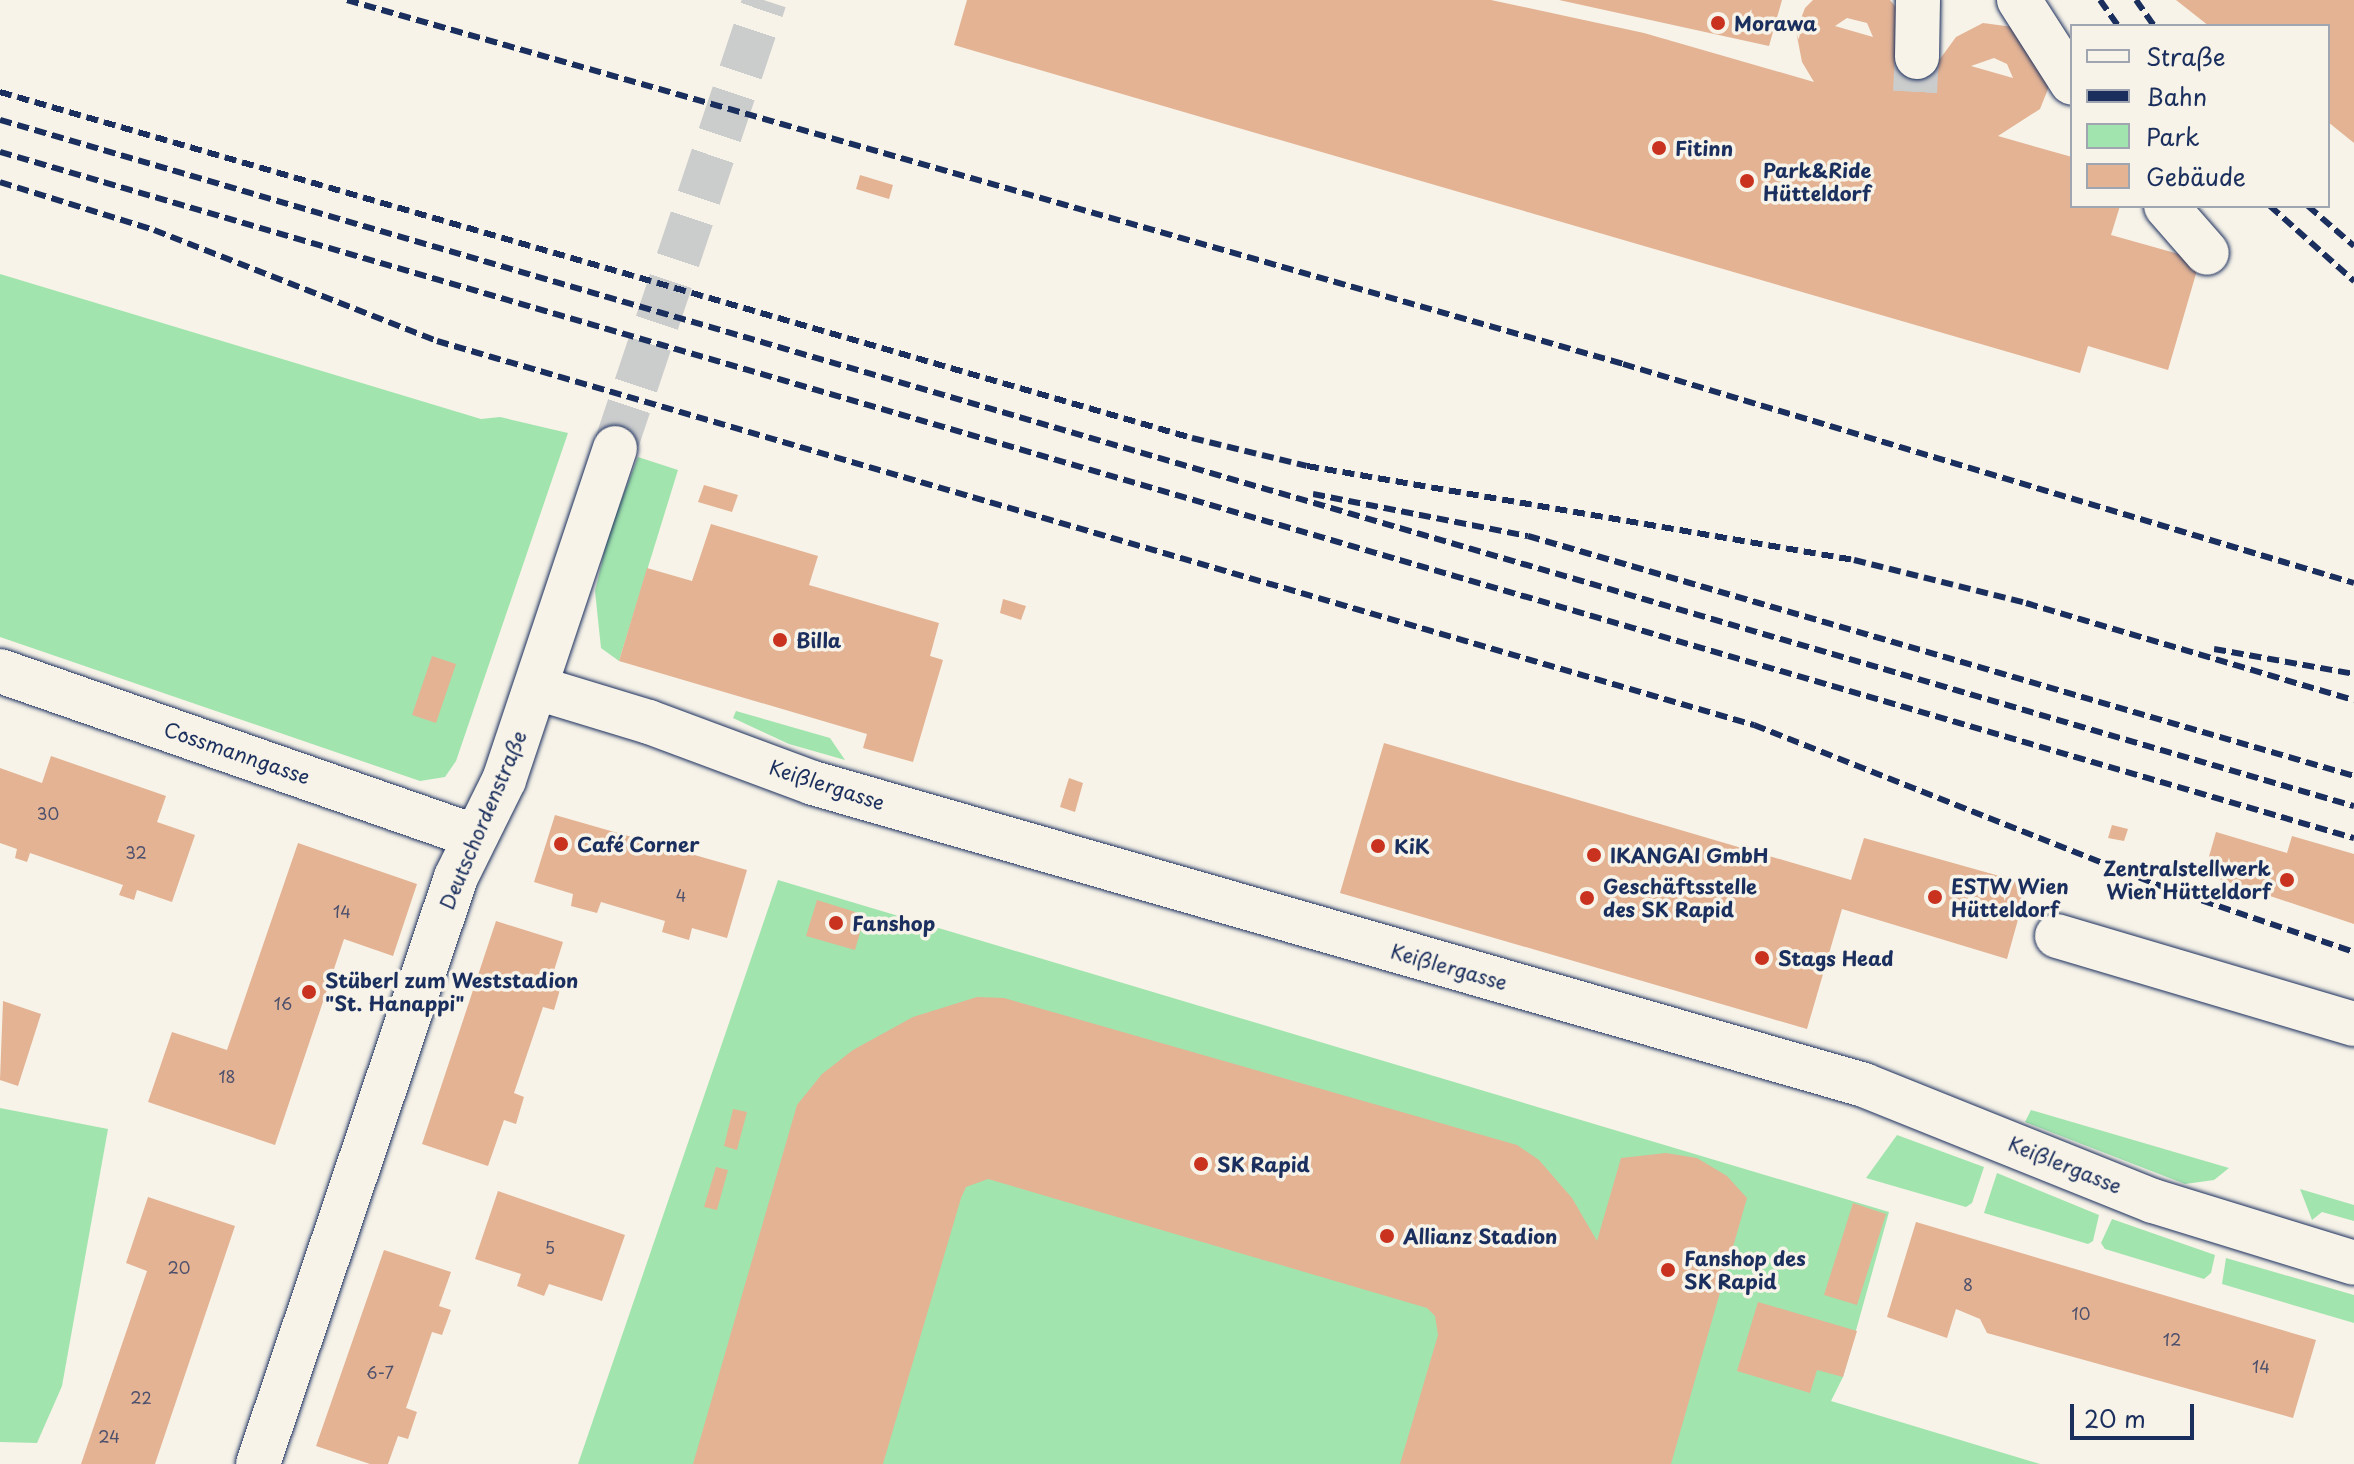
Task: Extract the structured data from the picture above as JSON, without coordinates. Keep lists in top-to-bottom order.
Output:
{
  "streets": {
    "street": ["Cossmanngasse", "Keißlergasse", "Deutschordenstraße"]
  },
  "crossings": [
    ["Cossmanngasse", "Deutschordenstraße"],
    ["Keißlergasse", "Deutschordenstraße"]
  ],
  "places": [
    "Morawa",
    "Fitinn",
    "Park&Ride Hütteldorf",
    "Billa",
    "Café Corner",
    "KiK",
    "IKANGAI GmbH",
    "Zentralstellwerk Wien Hütteldorf",
    "ESTW Wien Hütteldorf",
    "Geschäftsstelle des SK Rapid",
    "Fanshop",
    "Stags Head",
    "Stüberl zum Weststadion \"St. Hanappi\"",
    "SK Rapid",
    "Allianz Stadion",
    "Fanshop des SK Rapid"
  ],
  "house_numbers": [
    "30",
    "32",
    "4",
    "14",
    "16",
    "18",
    "5",
    "20",
    "8",
    "10",
    "12",
    "14",
    "6-7",
    "22",
    "24"
  ],
  "legend": [
    "Straße",
    "Bahn",
    "Park",
    "Gebäude"
  ],
  "scale_bar": "20 m"
}
